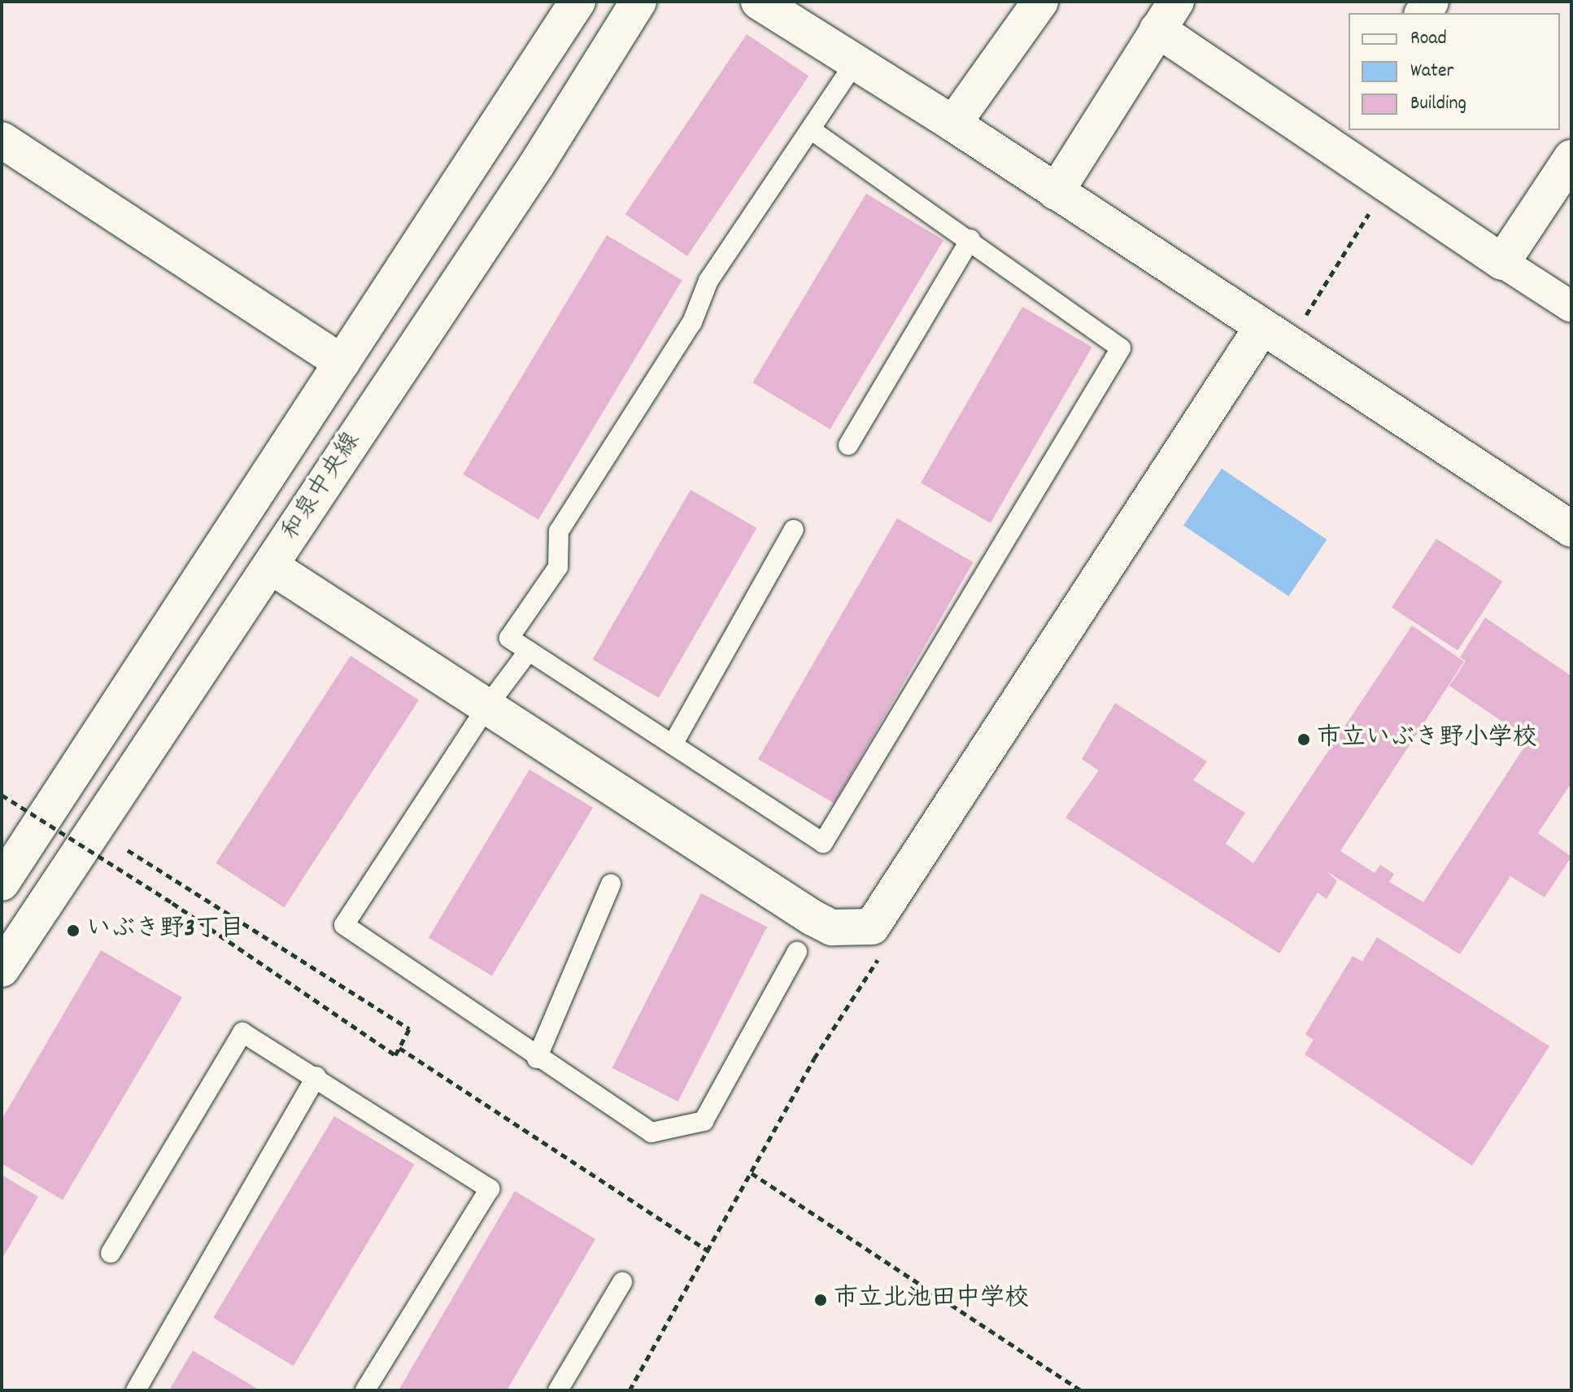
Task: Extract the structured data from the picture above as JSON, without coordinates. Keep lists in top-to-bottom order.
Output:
{
  "streets": {
    "street": ["和泉中央線"]
  },
  "places": ["市立いぶき野小学校", "いぶき野3丁目", "市立北池田中学校"],
  "legend": ["Road", "Water", "Building"]
}
